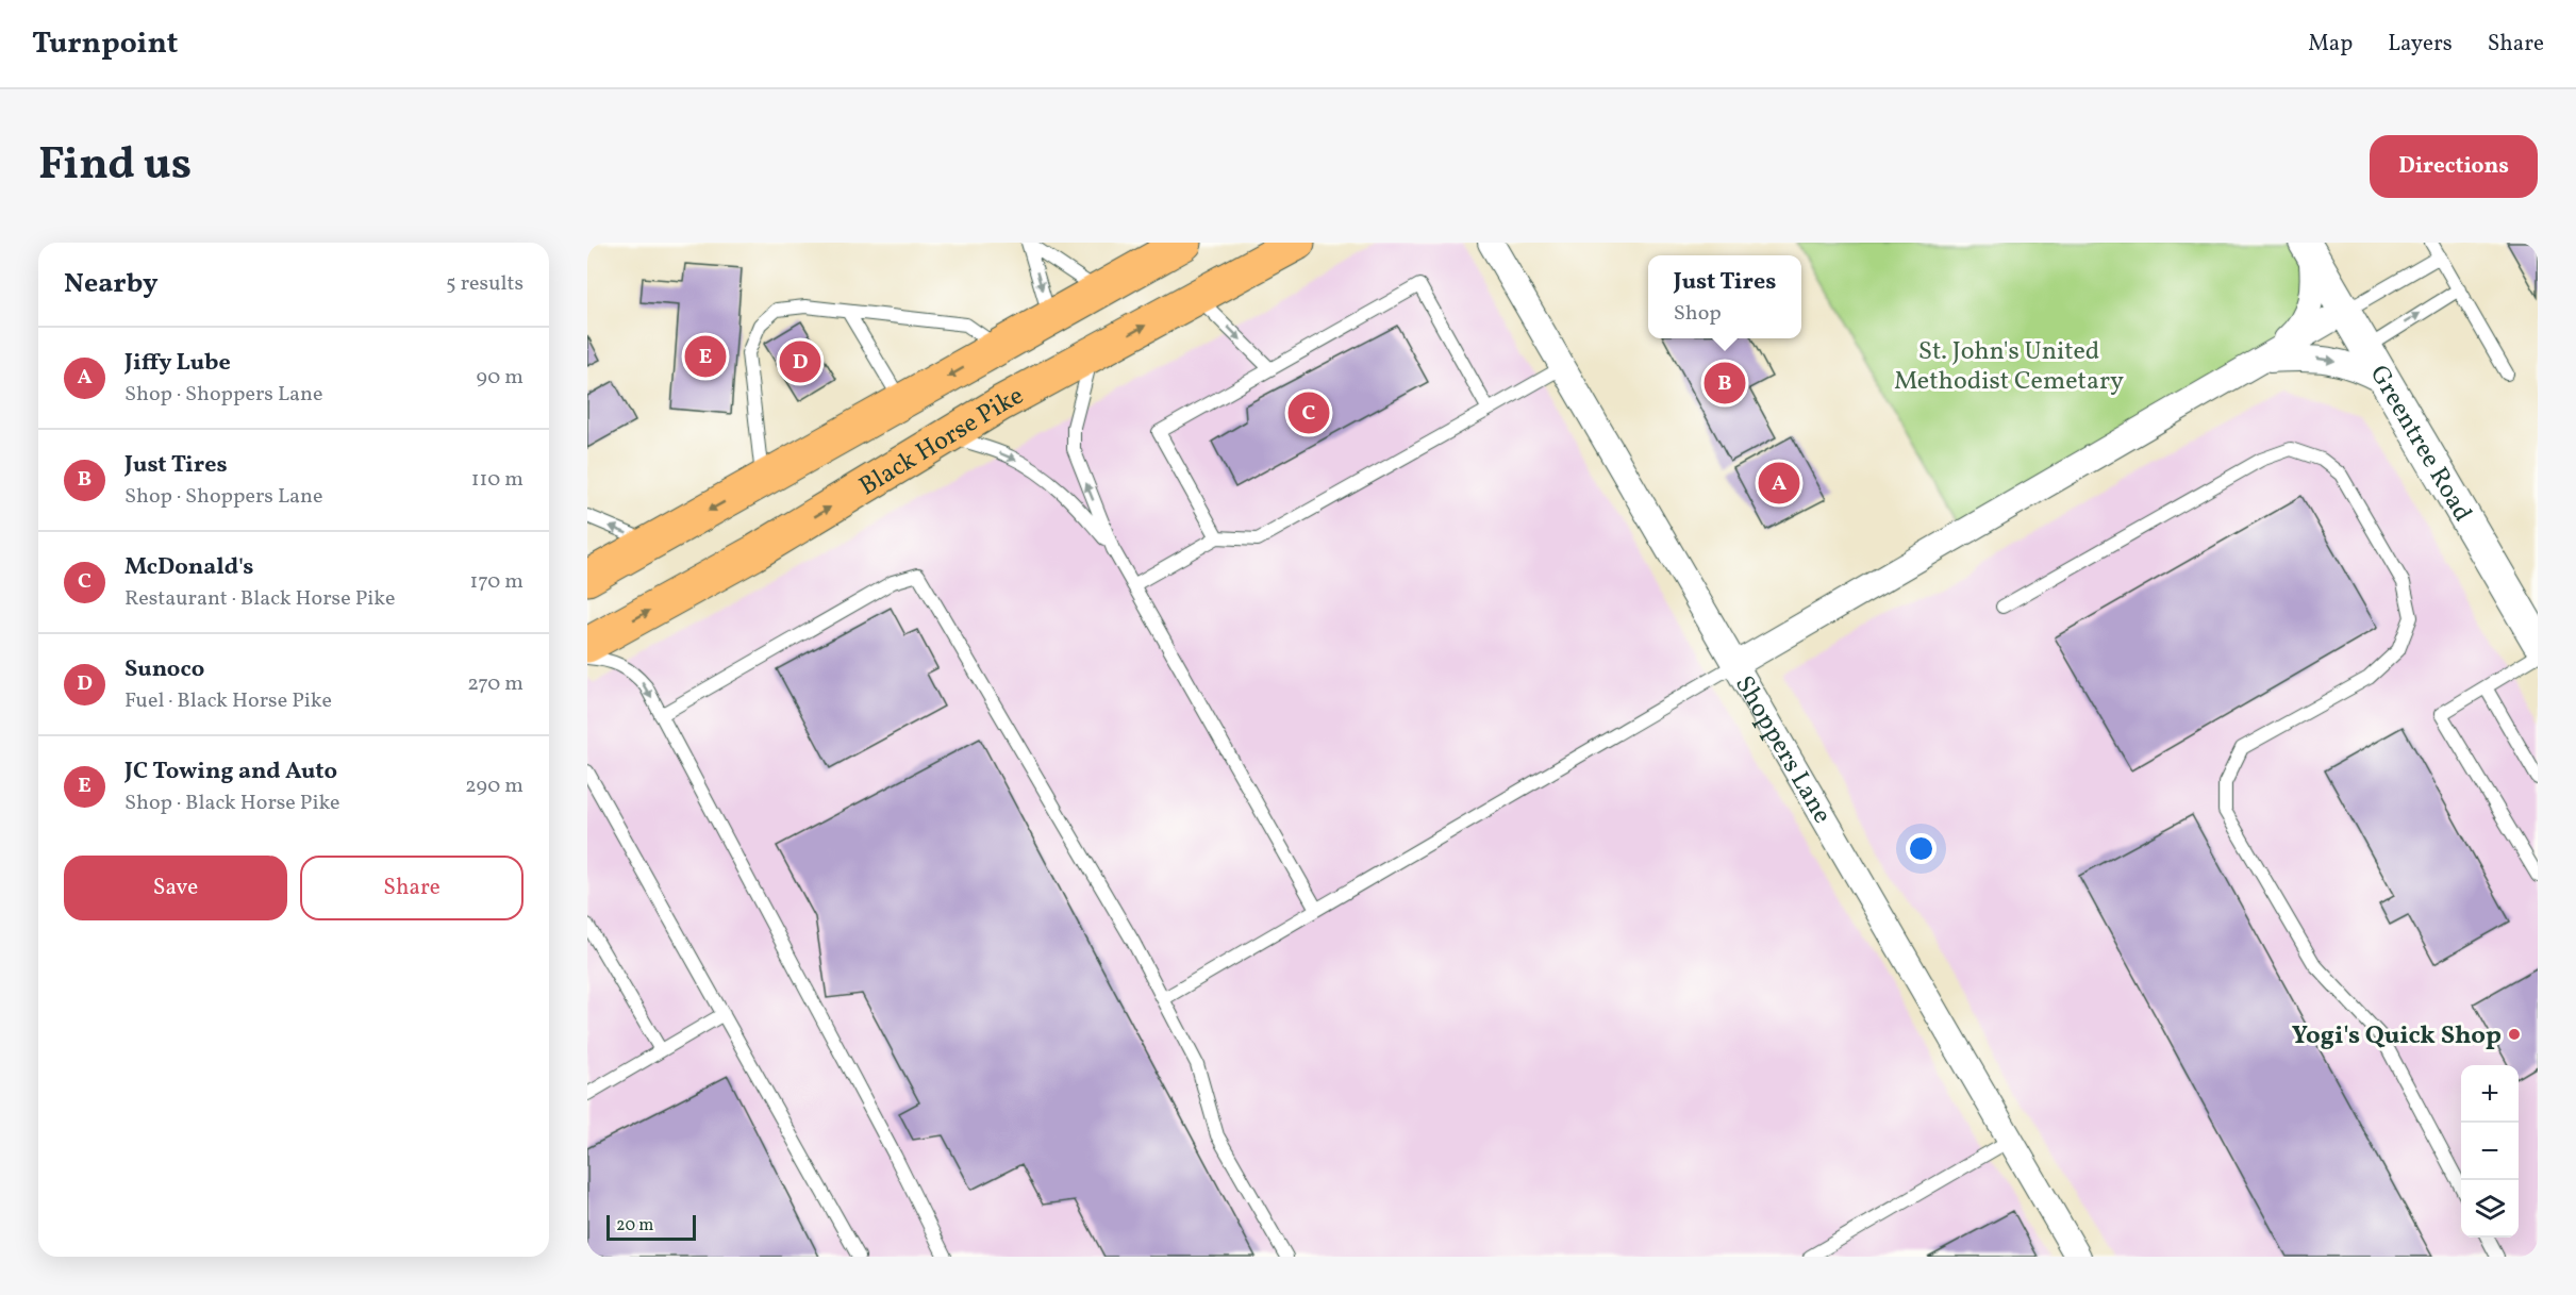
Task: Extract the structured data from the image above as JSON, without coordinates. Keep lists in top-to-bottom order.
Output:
{
  "streets": {
    "highway": ["Black Horse Pike"],
    "street": ["Greentree Road", "Shoppers Lane"]
  },
  "parks": ["St. John's United Methodist Cemetary"],
  "places": ["Yogi's Quick Shop"],
  "scale_bar": "20 m",
  "page": {
    "header": "Turnpoint",
    "nav": ["Map", "Layers", "Share"],
    "title": "Find us",
    "buttons": [
      "Directions",
      ["Save", "Share"]
    ],
    "heading": ["Nearby", "5 results"],
    "popup": ["Just Tires", "Shop"],
    "list": [
      {
        "mark": "A",
        "name": "Jiffy Lube",
        "note": "Shop · Shoppers Lane",
        "value": "90 m"
      },
      {
        "mark": "B",
        "name": "Just Tires",
        "note": "Shop · Shoppers Lane",
        "value": "110 m"
      },
      {
        "mark": "C",
        "name": "McDonald's",
        "note": "Restaurant · Black Horse Pike",
        "value": "170 m"
      },
      {
        "mark": "D",
        "name": "Sunoco",
        "note": "Fuel · Black Horse Pike",
        "value": "270 m"
      },
      {
        "mark": "E",
        "name": "JC Towing and Auto",
        "note": "Shop · Black Horse Pike",
        "value": "290 m"
      }
    ],
    "pins": [
      "E",
      "D",
      "B",
      "C",
      "A"
    ],
    "map_buttons": ["+", "−"],
    "scale": "20 m"
  }
}
